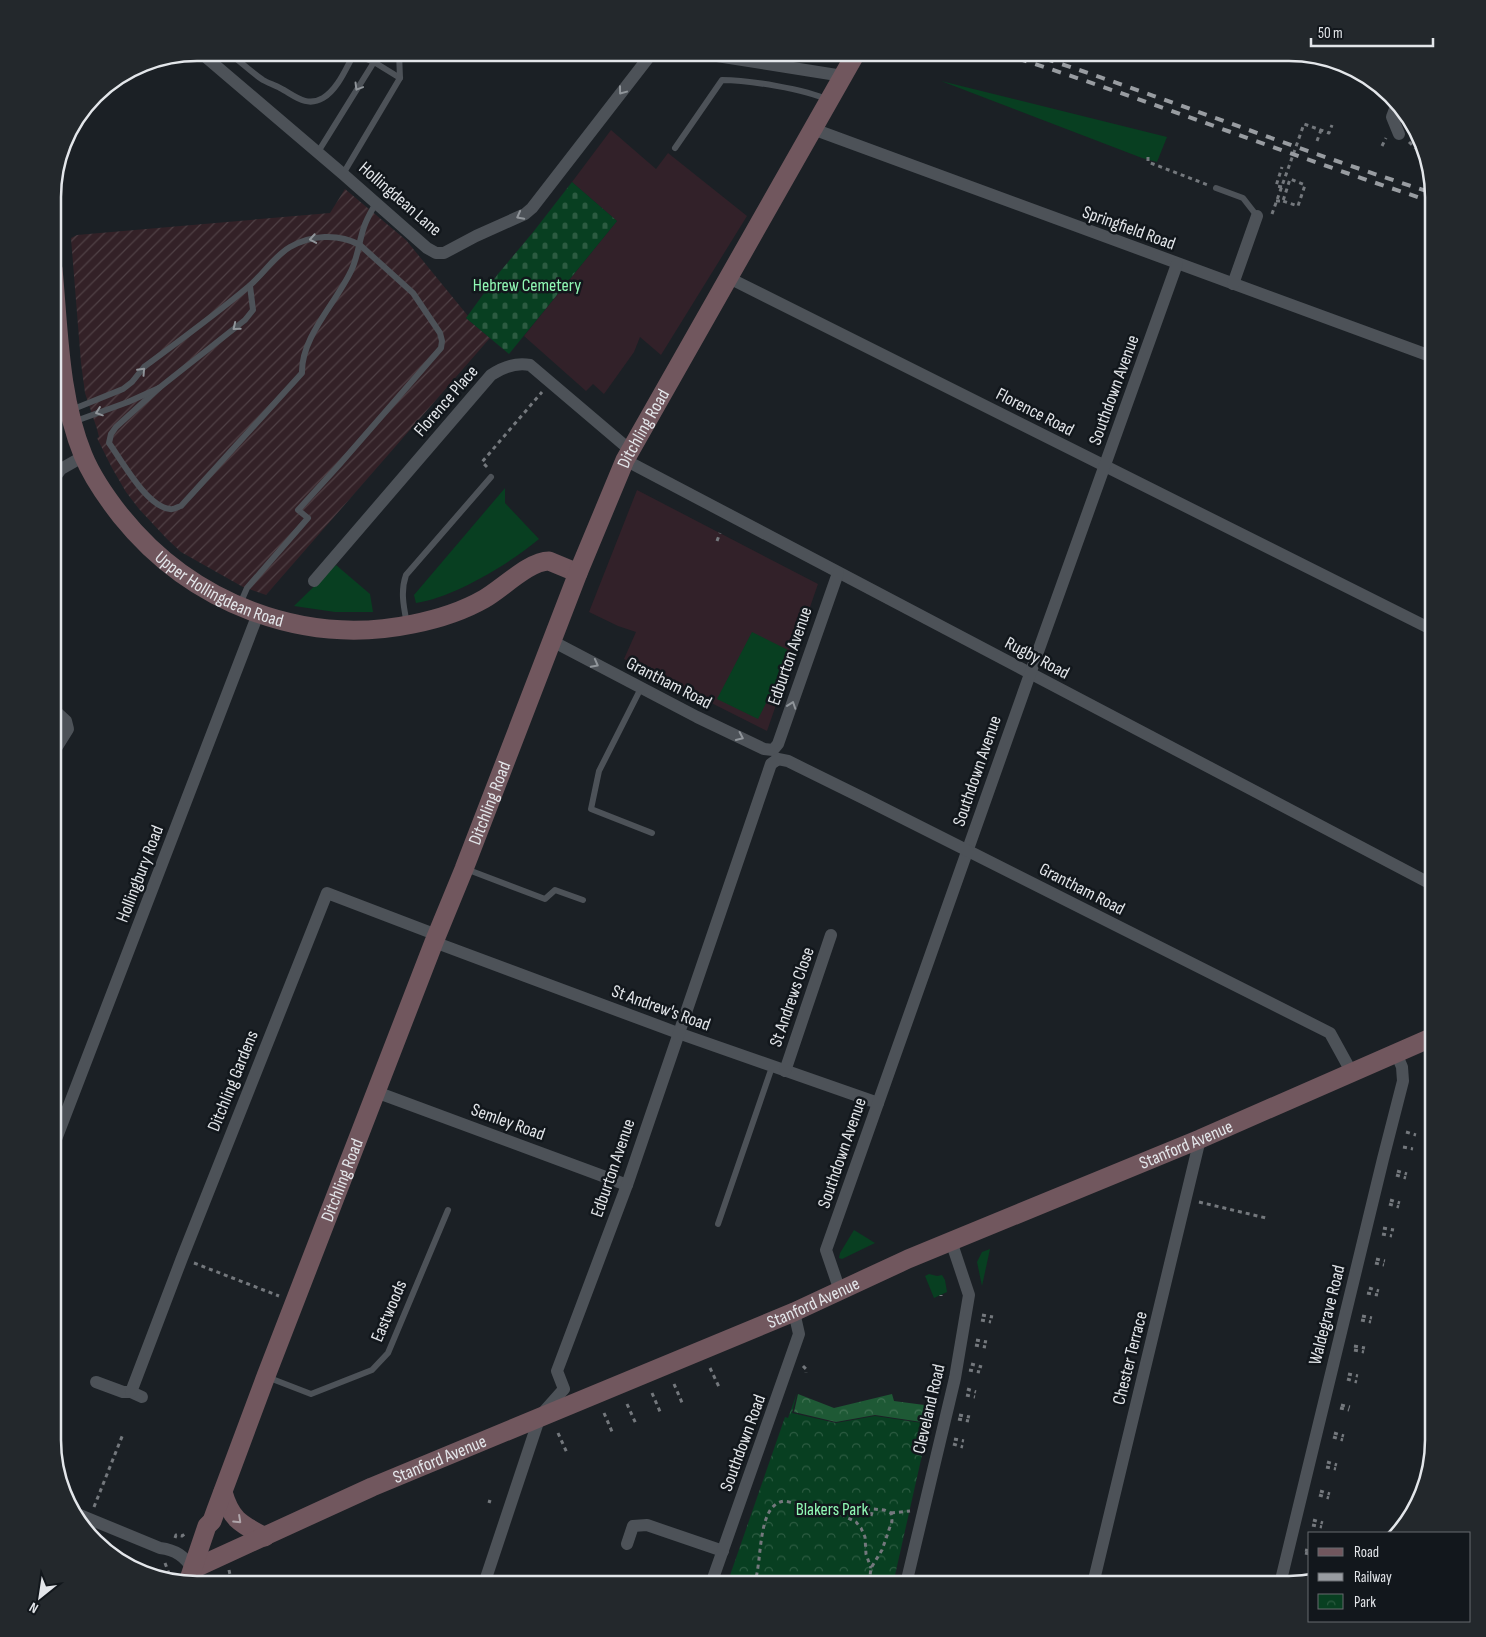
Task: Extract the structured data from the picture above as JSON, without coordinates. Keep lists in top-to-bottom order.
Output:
{
  "streets": {
    "street": [
      "Hollingdean Lane",
      "Springfield Road",
      "Southdown Avenue",
      "Florence Place",
      "Florence Road",
      "Ditchling Road",
      "Upper Hollingdean Road",
      "Edburton Avenue",
      "Rugby Road",
      "Grantham Road",
      "Hollingbury Road",
      "St Andrews Close",
      "St Andrew's Road",
      "Ditchling Gardens",
      "Semley Road",
      "Stanford Avenue",
      "Waldegrave Road",
      "Chester Terrace",
      "Cleveland Road",
      "Southdown Road"
    ],
    "lane": ["Eastwoods"]
  },
  "crossings": [
    ["Springfield Road", "Southdown Avenue"],
    ["Springfield Road", "Ditchling Road"],
    ["Southdown Avenue", "Florence Road"],
    ["Southdown Avenue", "Rugby Road"],
    ["Southdown Avenue", "Grantham Road"],
    ["Southdown Avenue", "St Andrew's Road"],
    ["Southdown Avenue", "Stanford Avenue"],
    ["Florence Place", "Ditchling Road"],
    ["Florence Place", "Rugby Road"],
    ["Florence Road", "Ditchling Road"],
    ["Ditchling Road", "Upper Hollingdean Road"],
    ["Ditchling Road", "Rugby Road"],
    ["Ditchling Road", "Grantham Road"],
    ["Ditchling Road", "St Andrew's Road"],
    ["Ditchling Road", "Ditchling Gardens"],
    ["Ditchling Road", "Semley Road"],
    ["Ditchling Road", "Eastwoods"],
    ["Upper Hollingdean Road", "Hollingbury Road"],
    ["Edburton Avenue", "Rugby Road"],
    ["Edburton Avenue", "Grantham Road"],
    ["Edburton Avenue", "St Andrew's Road"],
    ["Edburton Avenue", "Semley Road"],
    ["Edburton Avenue", "Stanford Avenue"],
    ["Grantham Road", "Stanford Avenue"],
    ["St Andrews Close", "St Andrew's Road"],
    ["St Andrew's Road", "Ditchling Gardens"],
    ["Stanford Avenue", "Waldegrave Road"],
    ["Stanford Avenue", "Chester Terrace"],
    ["Stanford Avenue", "Cleveland Road"],
    ["Stanford Avenue", "Southdown Road"]
  ],
  "one_way": ["Hollingdean Lane"],
  "parks": ["Hebrew Cemetery", "Blakers Park"],
  "legend": ["Road", "Railway", "Park"],
  "scale_bar": "50 m",
  "north": "bottom left"
}
